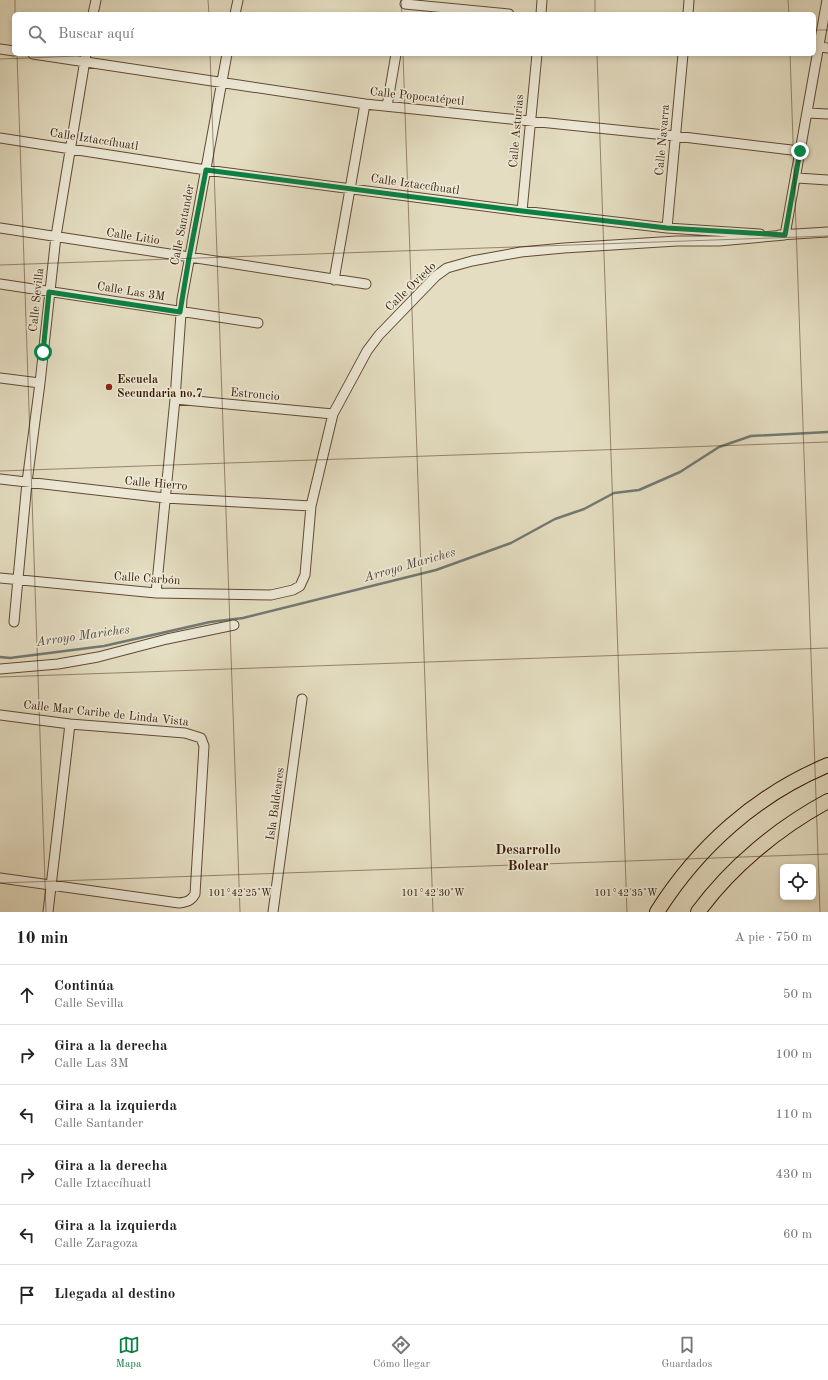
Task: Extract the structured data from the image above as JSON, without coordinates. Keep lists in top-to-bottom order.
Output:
{
  "streets": {
    "street": [
      "Calle Popocatépetl",
      "Calle Asturias",
      "Calle Iztaccíhuatl",
      "Calle Navarra",
      "Calle Santander",
      "Calle Litio",
      "Calle Oviedo",
      "Calle Las 3M",
      "Calle Sevilla",
      "Estroncio",
      "Calle Hierro",
      "Calle Carbón",
      "Calle Mar Caribe de Linda Vista",
      "Isla Baldeares"
    ]
  },
  "crossings": [
    ["Calle Popocatépetl", "Calle Asturias"],
    ["Calle Popocatépetl", "Calle Navarra"],
    ["Calle Popocatépetl", "Calle Santander"],
    ["Calle Popocatépetl", "Calle Sevilla"],
    ["Calle Asturias", "Calle Iztaccíhuatl"],
    ["Calle Iztaccíhuatl", "Calle Navarra"],
    ["Calle Iztaccíhuatl", "Calle Santander"],
    ["Calle Iztaccíhuatl", "Calle Oviedo"],
    ["Calle Iztaccíhuatl", "Calle Sevilla"],
    ["Calle Santander", "Calle Litio"],
    ["Calle Santander", "Calle Las 3M"],
    ["Calle Santander", "Estroncio"],
    ["Calle Santander", "Calle Hierro"],
    ["Calle Santander", "Calle Carbón"],
    ["Calle Litio", "Calle Sevilla"],
    ["Calle Oviedo", "Estroncio"],
    ["Calle Oviedo", "Calle Hierro"],
    ["Calle Oviedo", "Calle Carbón"],
    ["Calle Las 3M", "Calle Sevilla"],
    ["Calle Sevilla", "Calle Hierro"],
    ["Calle Sevilla", "Calle Carbón"]
  ],
  "districts": ["Desarrollo Bolear"],
  "water": ["Arroyo Mariches"],
  "places": ["Escuela Secundaria no.7"],
  "page": {
    "search": "Buscar aquí",
    "heading": ["10 min", "A pie · 750 m"],
    "list": [
      ["Continúa", "Calle Sevilla", "50 m"],
      ["Gira a la derecha", "Calle Las 3M", "100 m"],
      ["Gira a la izquierda", "Calle Santander", "110 m"],
      ["Gira a la derecha", "Calle Iztaccíhuatl", "430 m"],
      ["Gira a la izquierda", "Calle Zaragoza", "60 m"],
      "Llegada al destino"
    ],
    "nav": ["Mapa", "Cómo llegar", "Guardados"]
  },
  "coordinates": ["101°42'25\"W", "101°42'30\"W", "101°42'35\"W"]
}
